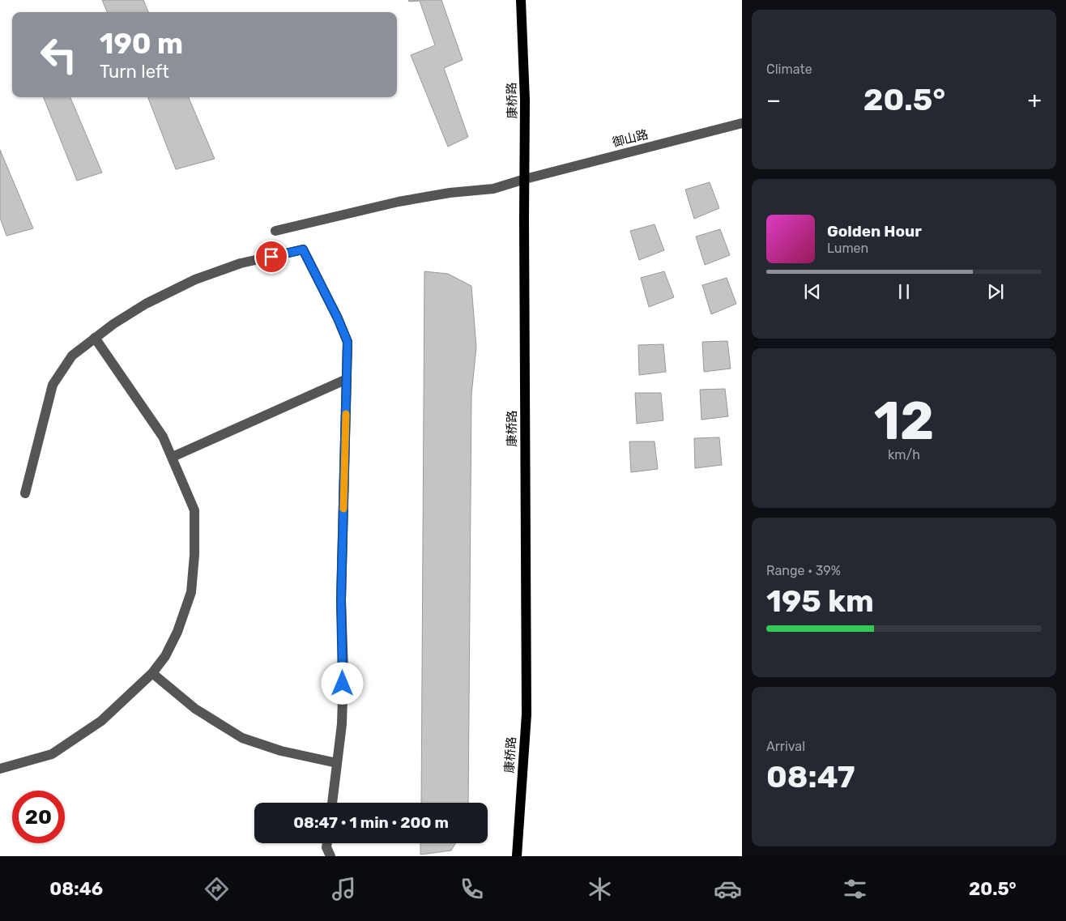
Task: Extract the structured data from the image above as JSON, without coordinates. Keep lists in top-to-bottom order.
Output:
{
  "streets": {
    "main road": ["康桥路"],
    "street": ["御山路"]
  },
  "crossings": [
    ["康桥路", "御山路"]
  ],
  "page": {
    "tile": [
      "Climate",
      ["12", "km/h"],
      ["Range · 39%", "195 km"],
      ["Arrival", "08:47"]
    ],
    "turn": ["190 m", "Turn left"],
    "heat": ["−", "20.5°", "+"],
    "song": ["Golden Hour", "Lumen"],
    "limit": "20",
    "trip": "08:47 · 1 min · 200 m",
    "tabs": ["08:46", "20.5°"]
  }
}
